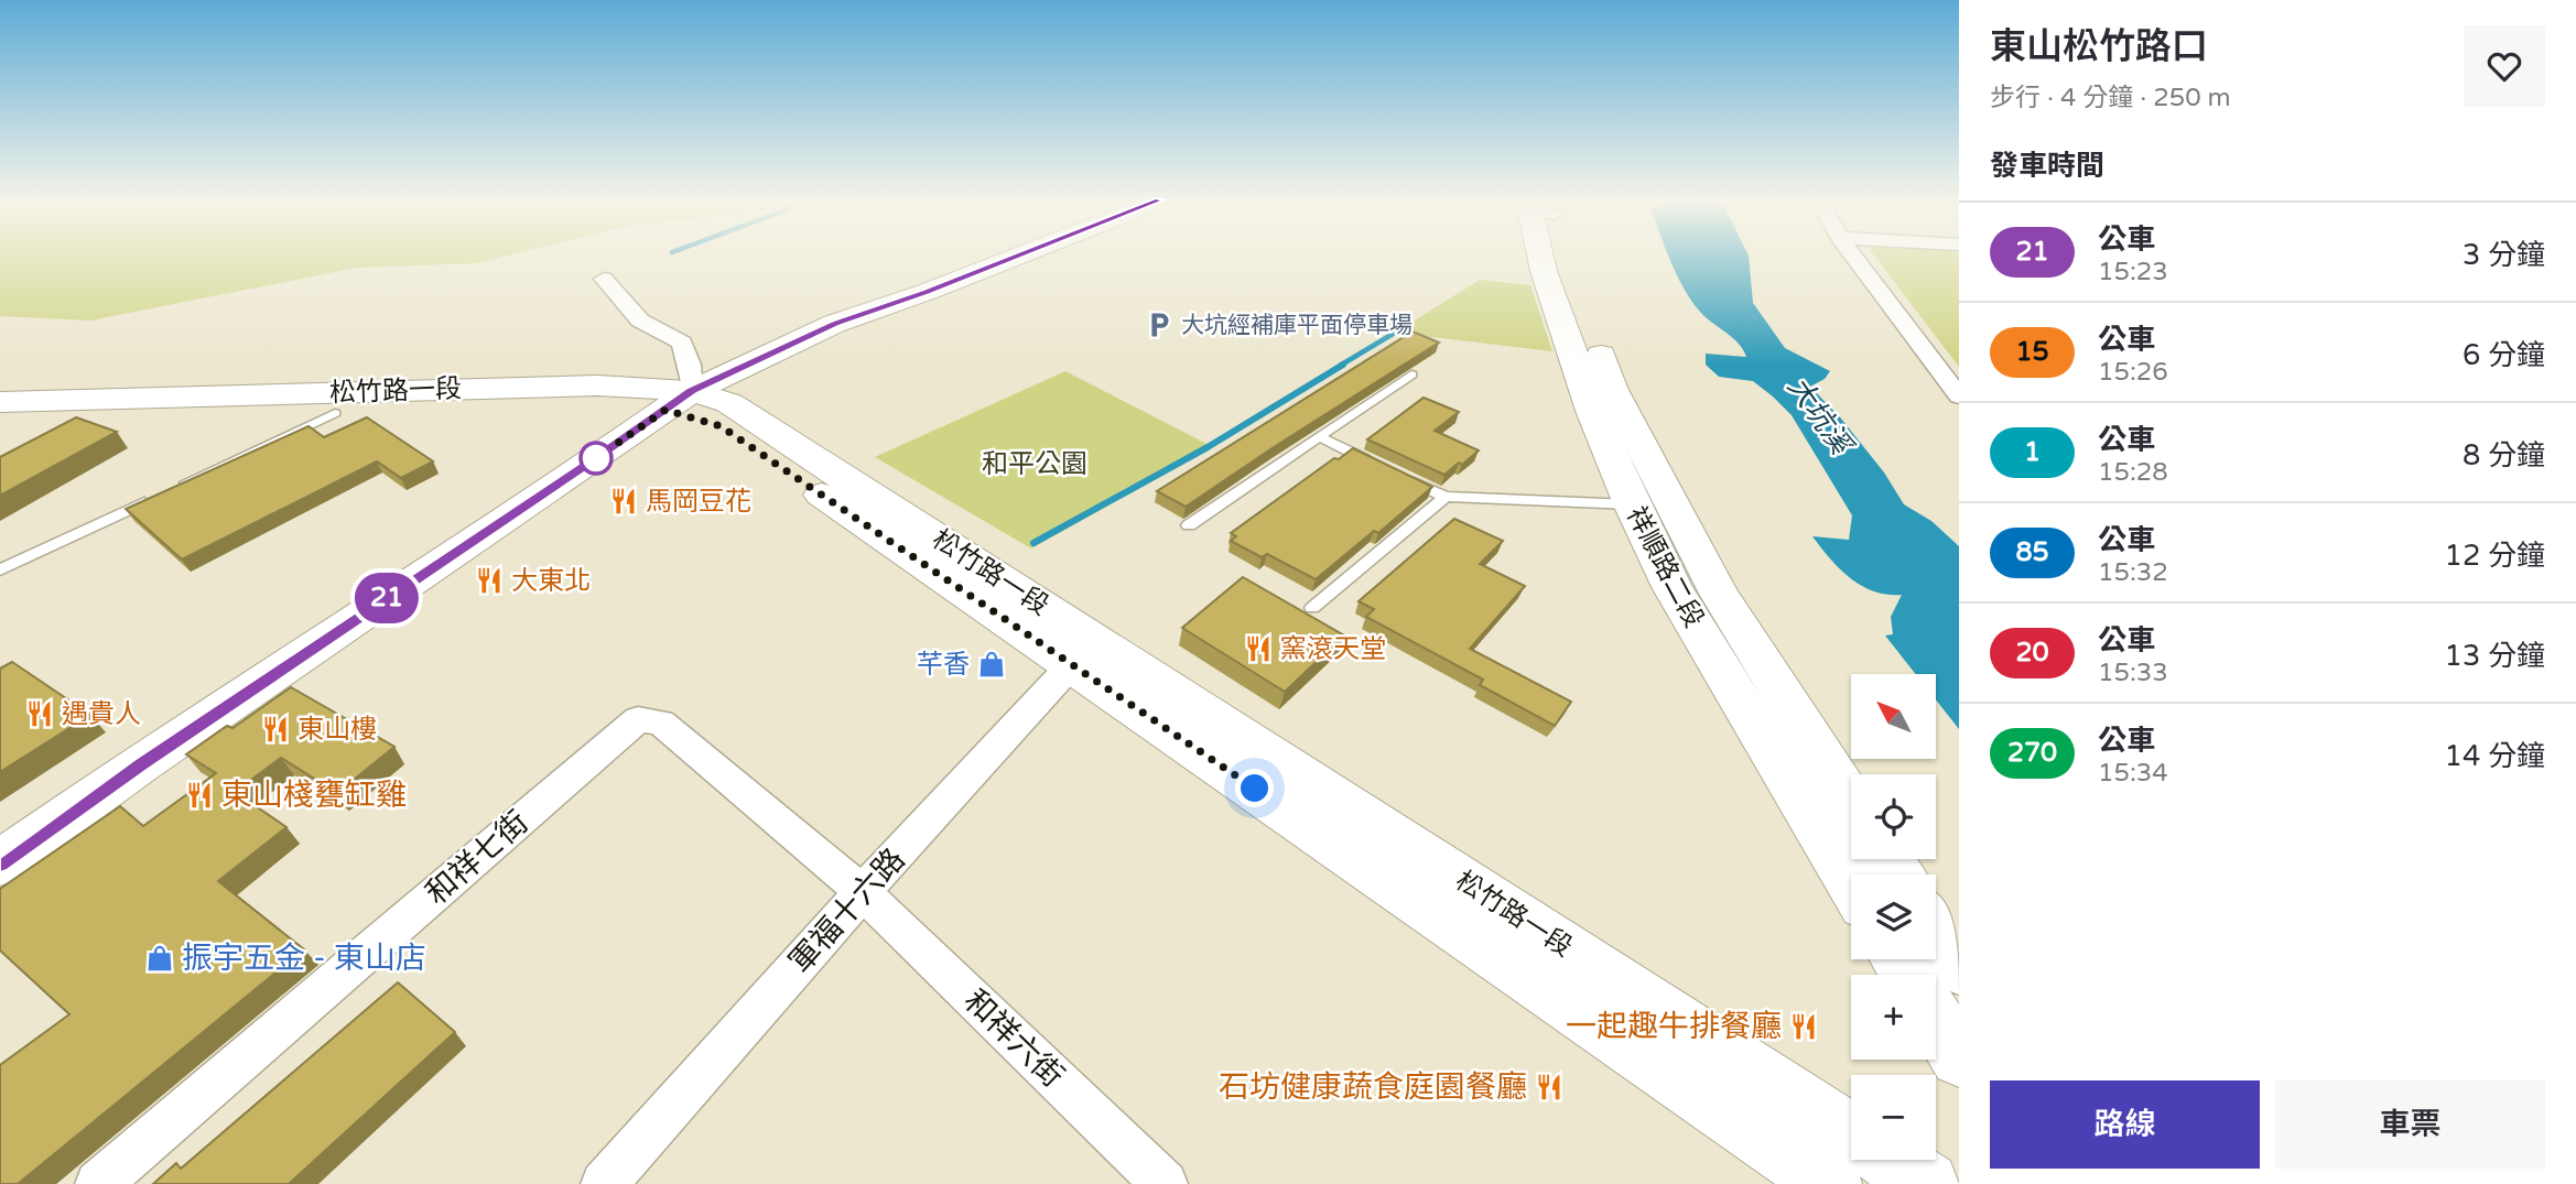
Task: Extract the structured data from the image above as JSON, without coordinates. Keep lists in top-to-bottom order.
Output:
{
  "streets": {
    "street": [
      "松竹路一段",
      "祥順路二段",
      "和祥七街",
      "軍福十六路",
      "和祥六街"
    ]
  },
  "crossings": [
    ["松竹路一段", "軍福十六路"],
    ["和祥七街", "軍福十六路"],
    ["和祥七街", "和祥六街"],
    ["軍福十六路", "和祥六街"]
  ],
  "water": ["大坑溪"],
  "parks": ["和平公園"],
  "places": {
    "parking": ["大坑經補庫平面停車場"],
    "restaurant": [
      "馬岡豆花",
      "大東北",
      "窯滾天堂",
      "遇貴人",
      "東山樓",
      "東山棧甕缸雞",
      "一起趣牛排餐廳",
      "石坊健康蔬食庭園餐廳"
    ],
    "shop": ["芊香", "振宇五金 - 東山店"]
  },
  "lines": ["bus line 21"],
  "north": "top left",
  "page": {
    "on_map": "21",
    "heading": [
      ["東山松竹路口", "步行 · 4 分鐘 · 250 m"],
      "發車時間"
    ],
    "list": [
      {
        "mark": "21",
        "name": "公車",
        "note": "15:23",
        "value": "3 分鐘"
      },
      {
        "mark": "15",
        "name": "公車",
        "note": "15:26",
        "value": "6 分鐘"
      },
      {
        "mark": "1",
        "name": "公車",
        "note": "15:28",
        "value": "8 分鐘"
      },
      {
        "mark": "85",
        "name": "公車",
        "note": "15:32",
        "value": "12 分鐘"
      },
      {
        "mark": "20",
        "name": "公車",
        "note": "15:33",
        "value": "13 分鐘"
      },
      {
        "mark": "270",
        "name": "公車",
        "note": "15:34",
        "value": "14 分鐘"
      }
    ],
    "map_buttons": ["+", "−"],
    "buttons": ["路線", "車票"]
  }
}
